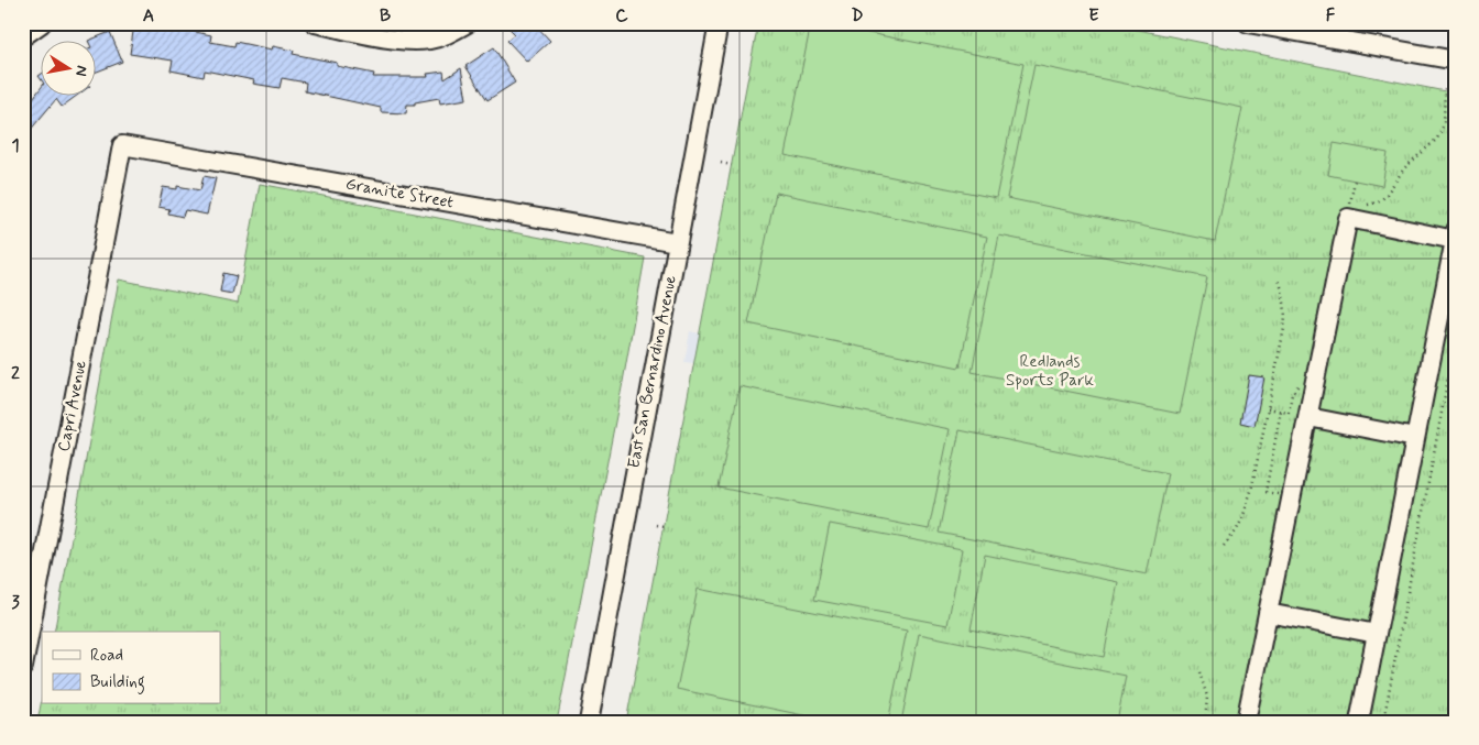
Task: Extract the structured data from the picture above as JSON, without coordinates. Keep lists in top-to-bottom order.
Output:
{
  "streets": {
    "street": ["Granite Street", "East San Bernardino Avenue", "Capri Avenue"]
  },
  "crossings": [
    ["Granite Street", "East San Bernardino Avenue"],
    ["Granite Street", "Capri Avenue"]
  ],
  "parks": ["Redlands Sports Park"],
  "legend": ["Road", "Building"],
  "north": "right",
  "grid": {
    "columns": [
      "A",
      "B",
      "C",
      "D",
      "E",
      "F"
    ],
    "rows": ["1", "2", "3"]
  }
}
